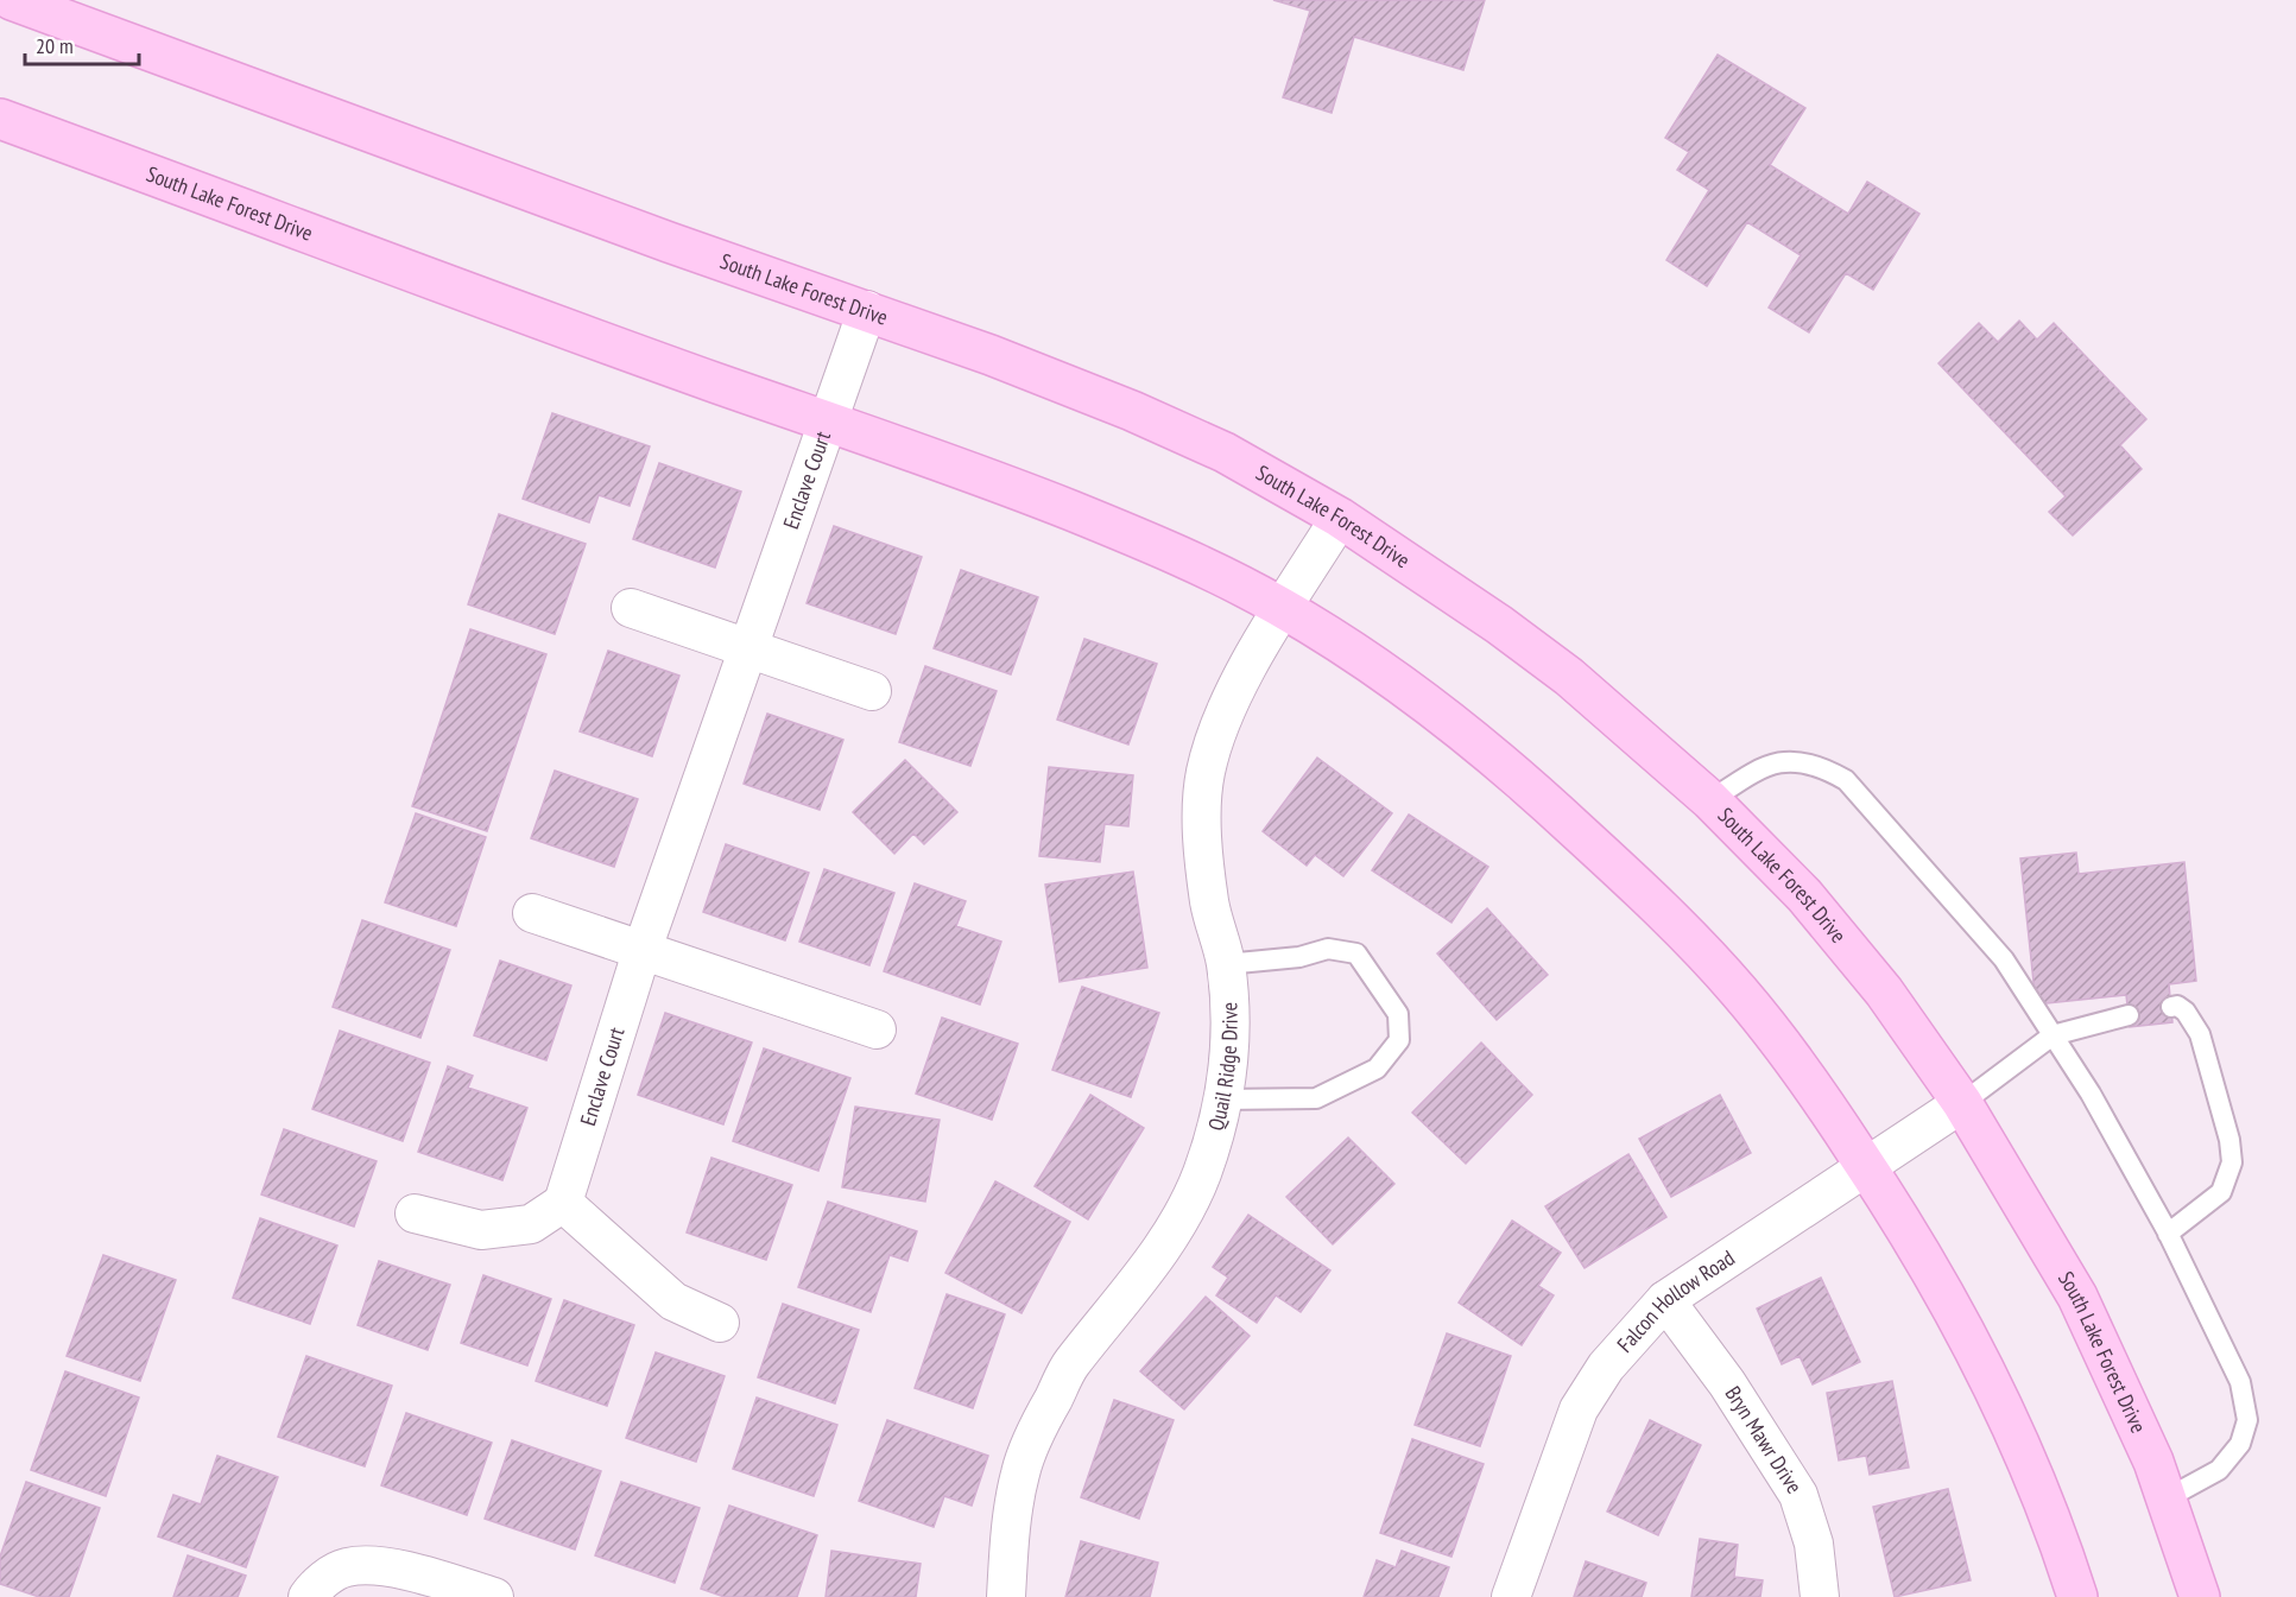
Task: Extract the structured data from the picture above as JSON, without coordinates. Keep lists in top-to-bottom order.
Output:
{
  "streets": {
    "main road": ["South Lake Forest Drive"],
    "street": [
      "Enclave Court",
      "Quail Ridge Drive",
      "Falcon Hollow Road",
      "Bryn Mawr Drive"
    ]
  },
  "crossings": [
    ["South Lake Forest Drive", "Enclave Court"],
    ["South Lake Forest Drive", "Quail Ridge Drive"],
    ["South Lake Forest Drive", "Falcon Hollow Road"],
    ["Falcon Hollow Road", "Bryn Mawr Drive"]
  ],
  "scale_bar": "20 m"
}
